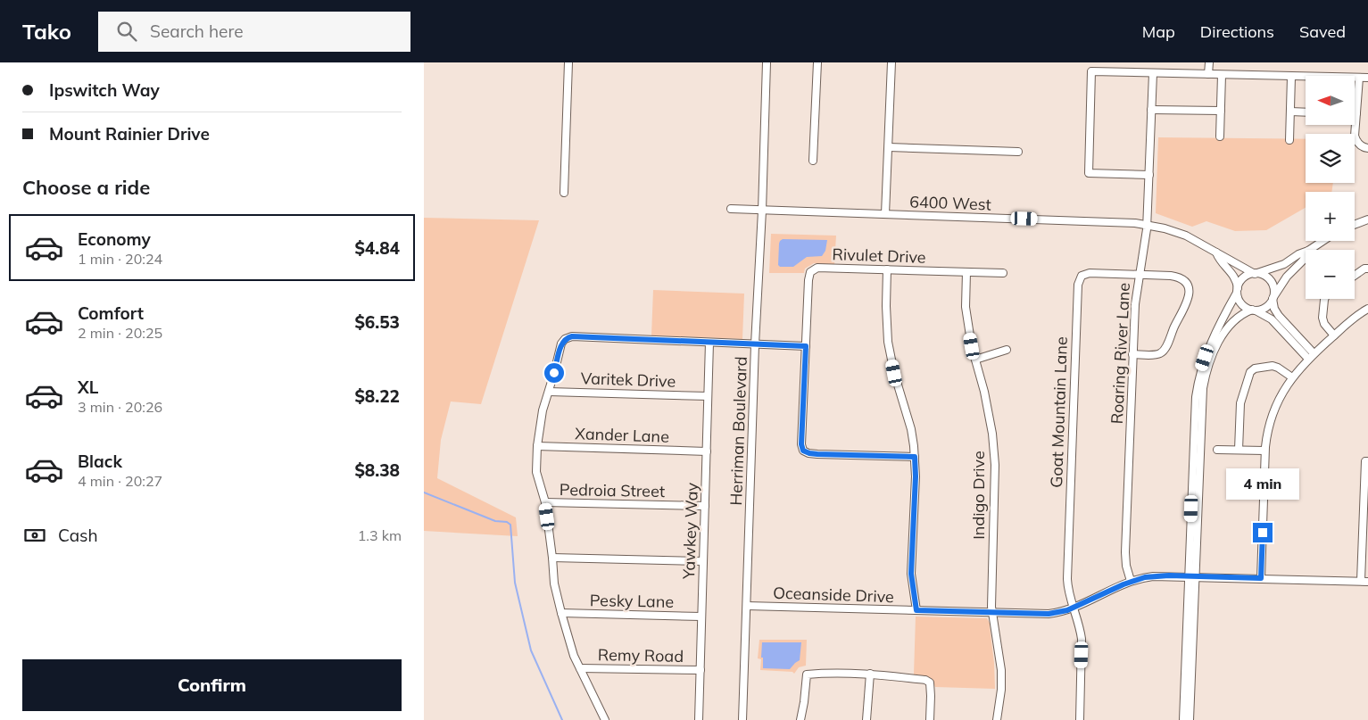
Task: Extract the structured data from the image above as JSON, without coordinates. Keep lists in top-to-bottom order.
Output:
{
  "streets": {
    "street": [
      "6400 West",
      "Rivulet Drive",
      "Roaring River Lane",
      "Varitek Drive",
      "Goat Mountain Lane",
      "Herriman Boulevard",
      "Xander Lane",
      "Pedroia Street",
      "Indigo Drive",
      "Yawkey Way",
      "Oceanside Drive",
      "Pesky Lane",
      "Remy Road"
    ]
  },
  "crossings": [
    ["6400 West", "Roaring River Lane"],
    ["6400 West", "Herriman Boulevard"],
    ["Rivulet Drive", "Indigo Drive"],
    ["Roaring River Lane", "Goat Mountain Lane"],
    ["Roaring River Lane", "Oceanside Drive"],
    ["Varitek Drive", "Yawkey Way"],
    ["Goat Mountain Lane", "Oceanside Drive"],
    ["Herriman Boulevard", "Oceanside Drive"],
    ["Xander Lane", "Yawkey Way"],
    ["Pedroia Street", "Yawkey Way"],
    ["Indigo Drive", "Oceanside Drive"],
    ["Yawkey Way", "Pesky Lane"],
    ["Yawkey Way", "Remy Road"]
  ],
  "north": "left",
  "page": {
    "header": "Tako",
    "search": "Search here",
    "nav": ["Map", "Directions", "Saved"],
    "banner": ["Ipswitch Way", "Mount Rainier Drive"],
    "map_buttons": ["+", "−"],
    "heading": "Choose a ride",
    "list": [
      {
        "name": "Economy",
        "note": "1 min · 20:24",
        "value": "$4.84"
      },
      {
        "name": "Comfort",
        "note": "2 min · 20:25",
        "value": "$6.53"
      },
      {
        "name": "XL",
        "note": "3 min · 20:26",
        "value": "$8.22"
      },
      {
        "name": "Black",
        "note": "4 min · 20:27",
        "value": "$8.38"
      }
    ],
    "bubble": "4 min",
    "pay": ["Cash", "1.3 km"],
    "buttons": "Confirm"
  }
}
